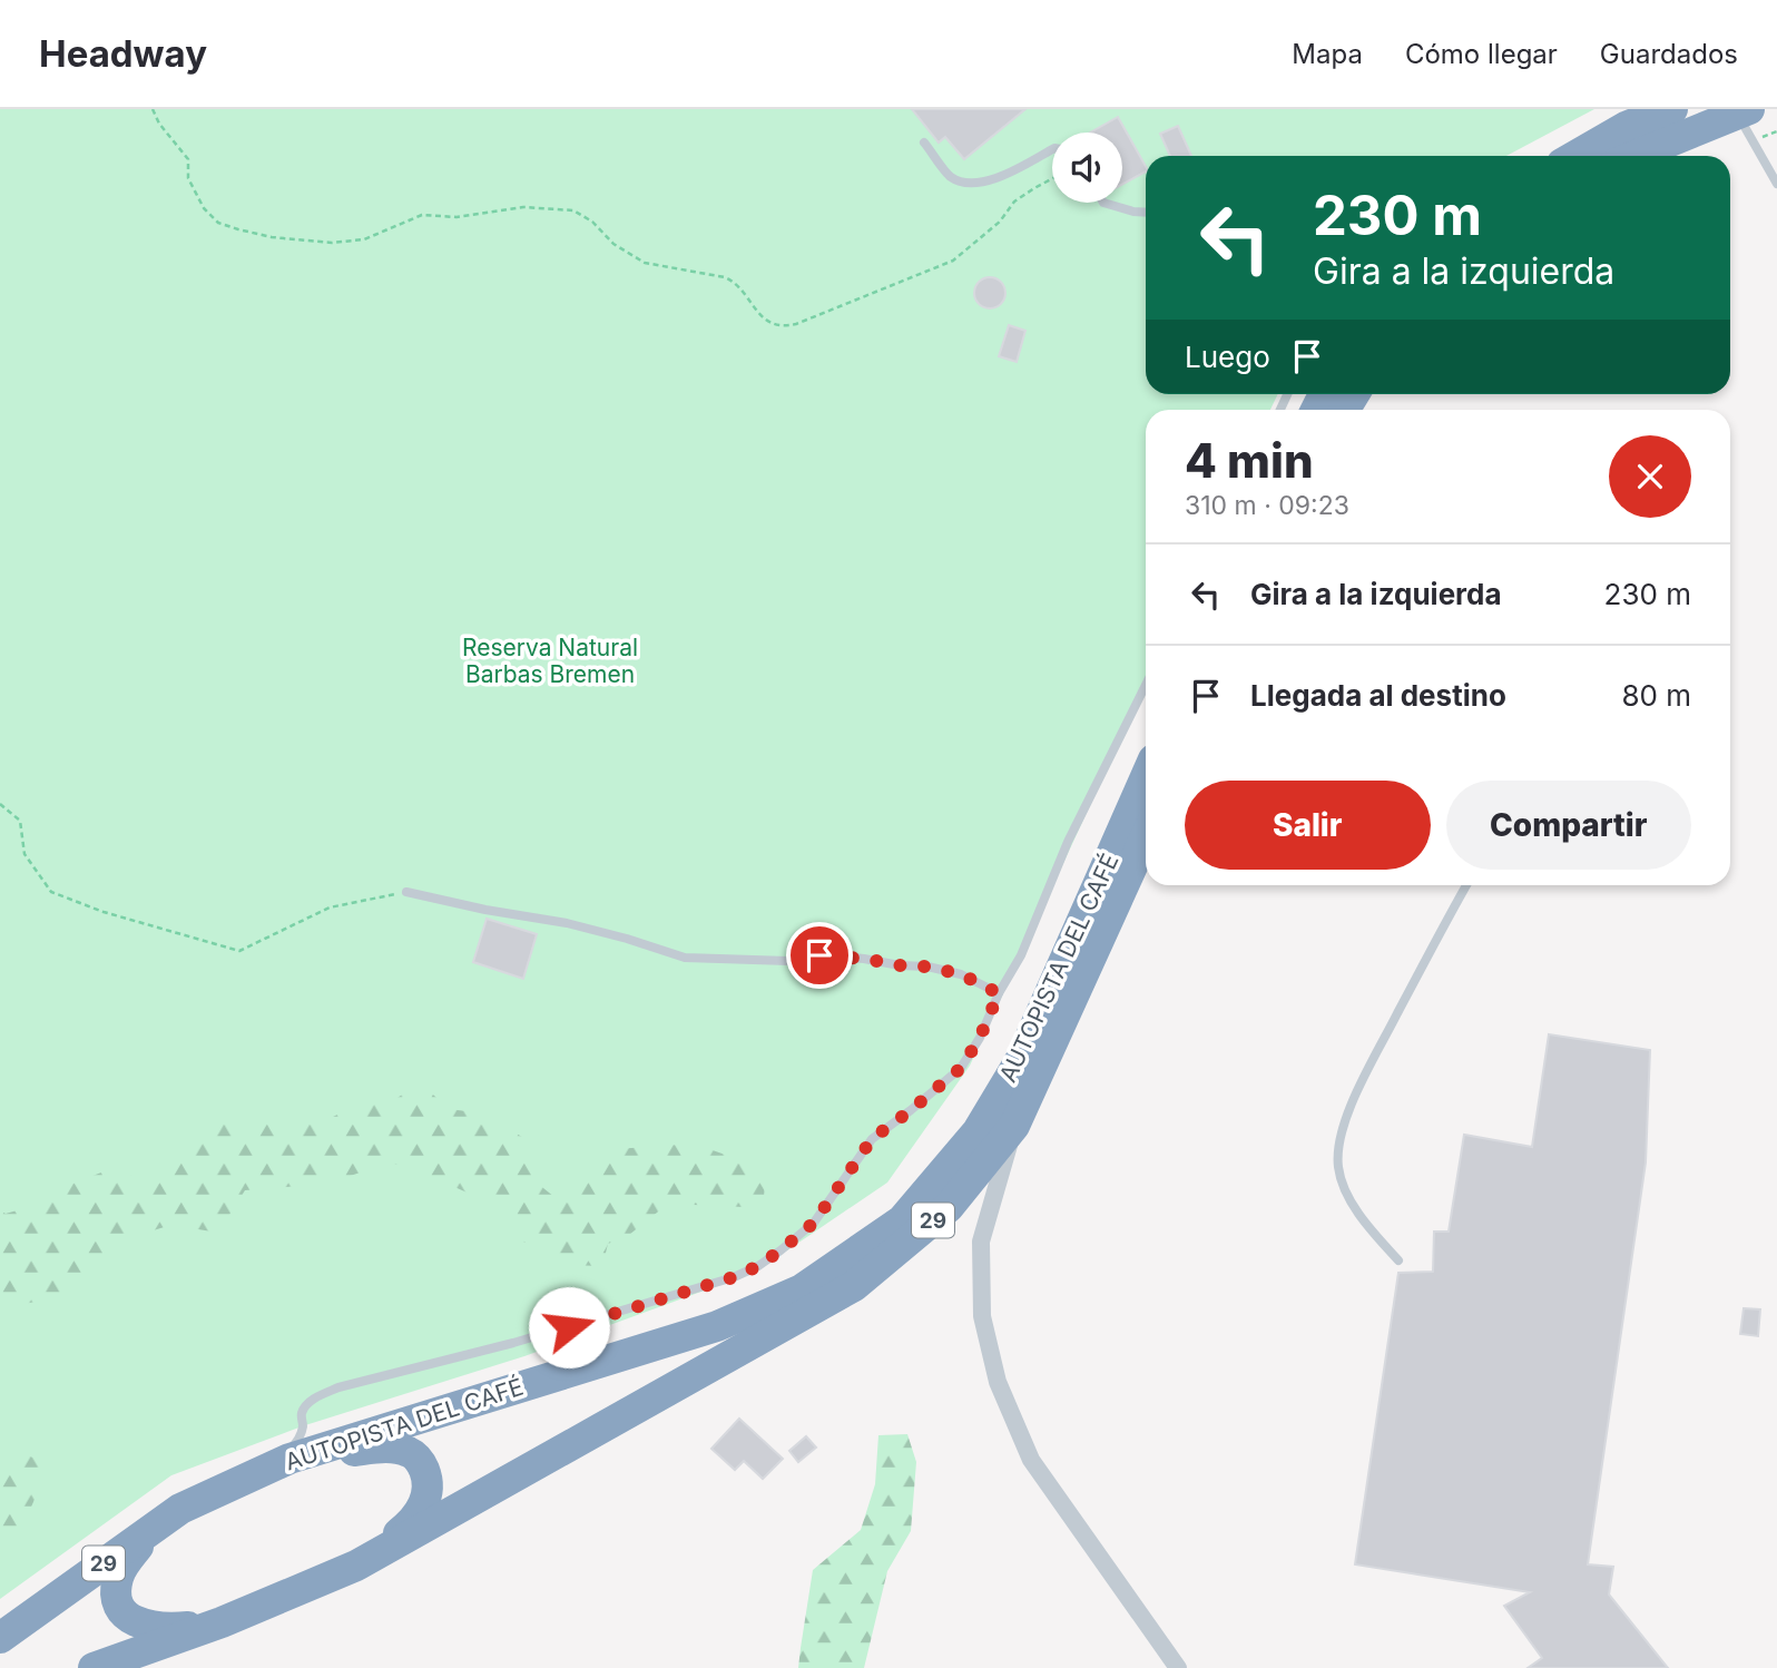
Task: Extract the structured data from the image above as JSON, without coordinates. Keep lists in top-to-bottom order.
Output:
{
  "streets": {
    "highway": ["AUTOPISTA DEL CAFÉ", "29"]
  },
  "parks": ["Reserva Natural Barbas Bremen"],
  "page": {
    "header": "Headway",
    "nav": ["Mapa", "Cómo llegar", "Guardados"],
    "turn": ["230 m", "Gira a la izquierda"],
    "then": "Luego",
    "heading": ["4 min", "310 m · 09:23"],
    "list": [
      {
        "name": "Gira a la izquierda",
        "value": "230 m"
      },
      {
        "name": "Llegada al destino",
        "value": "80 m"
      }
    ],
    "buttons": ["Salir", "Compartir"]
  }
}
